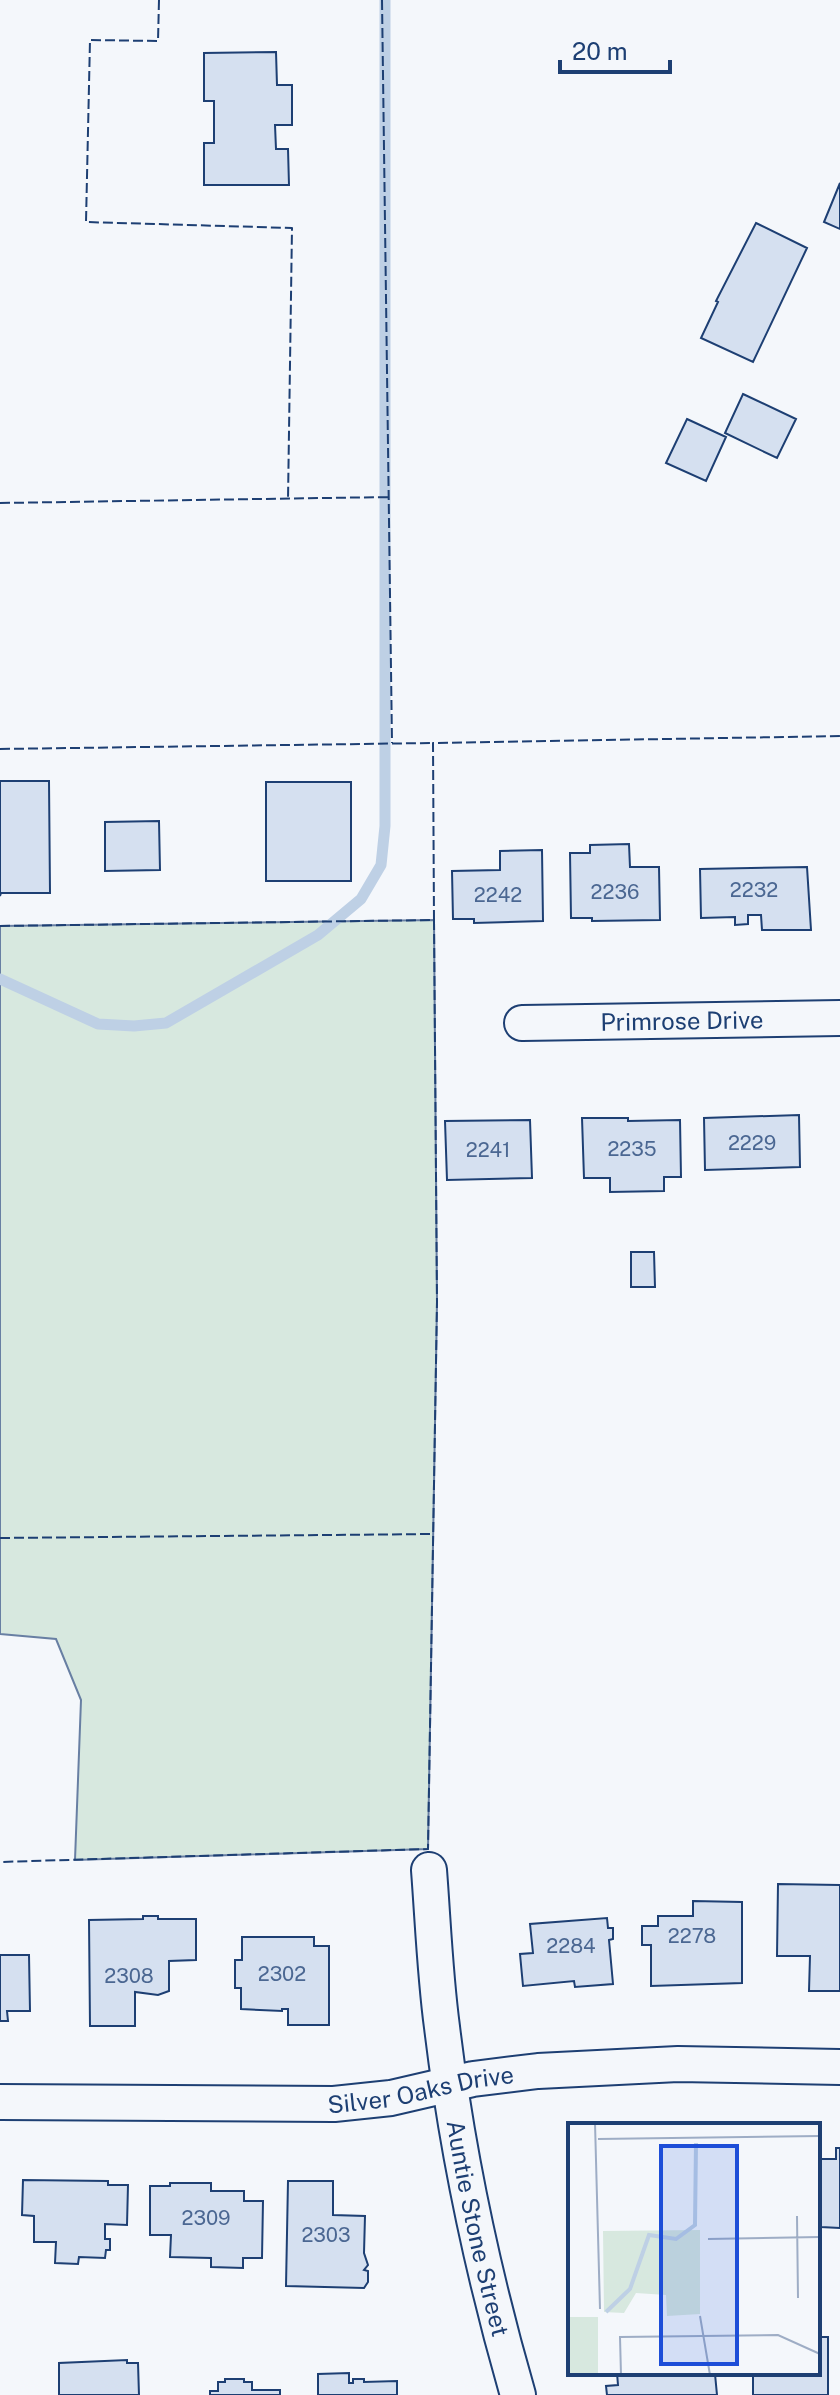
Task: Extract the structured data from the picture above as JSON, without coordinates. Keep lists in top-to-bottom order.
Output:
{
  "streets": {
    "street": ["Primrose Drive", "Silver Oaks Drive", "Auntie Stone Street"]
  },
  "crossings": [
    ["Silver Oaks Drive", "Auntie Stone Street"]
  ],
  "house_numbers": [
    "2232",
    "2236",
    "2242",
    "2229",
    "2235",
    "2241",
    "2278",
    "2284",
    "2302",
    "2308",
    "2309",
    "2303"
  ],
  "scale_bar": "20 m"
}
